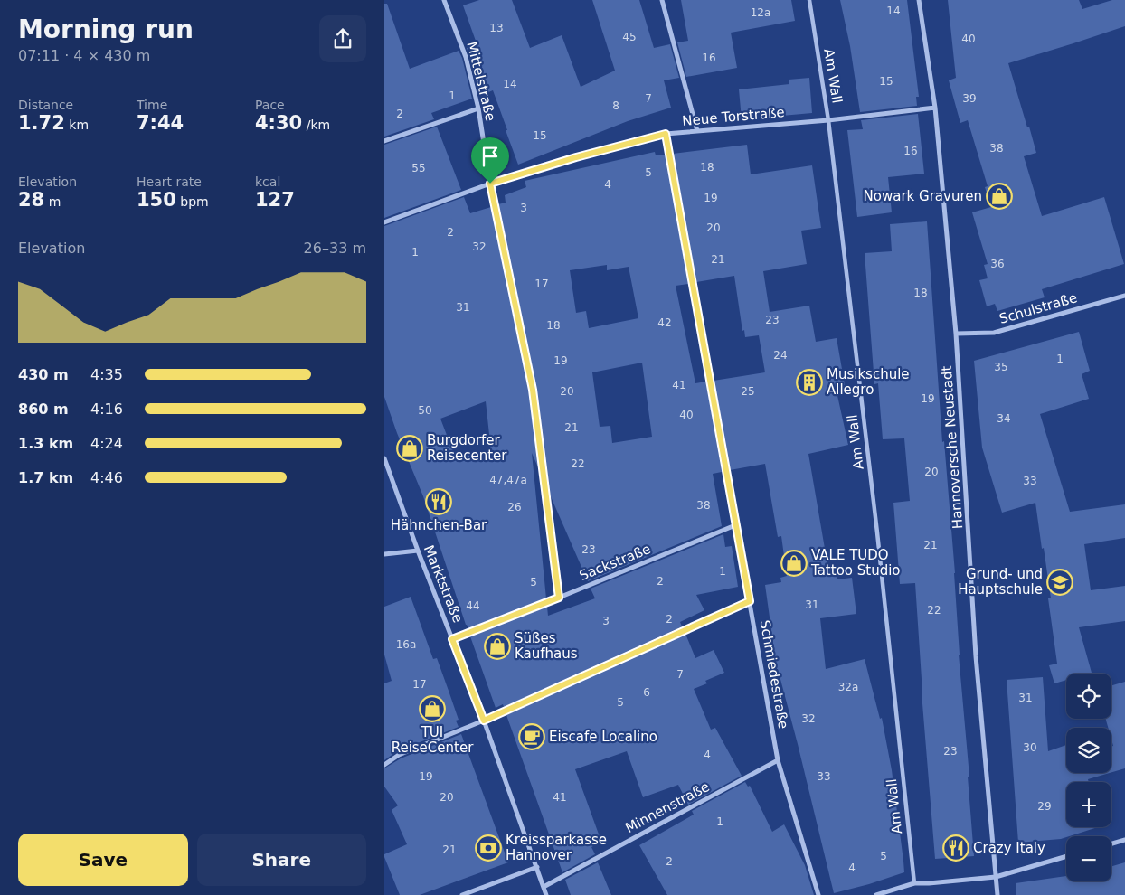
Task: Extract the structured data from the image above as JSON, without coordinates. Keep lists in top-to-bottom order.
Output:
{
  "streets": {
    "street": [
      "Am Wall",
      "Mittelstraße",
      "Neue Torstraße",
      "Schulstraße",
      "Hannoversche Neustadt",
      "Sackstraße",
      "Marktstraße",
      "Schmiedestraße",
      "Minnenstraße"
    ]
  },
  "crossings": [
    ["Am Wall", "Neue Torstraße"],
    ["Mittelstraße", "Neue Torstraße"],
    ["Mittelstraße", "Sackstraße"],
    ["Neue Torstraße", "Hannoversche Neustadt"],
    ["Neue Torstraße", "Schmiedestraße"],
    ["Schulstraße", "Hannoversche Neustadt"],
    ["Sackstraße", "Marktstraße"],
    ["Sackstraße", "Schmiedestraße"],
    ["Marktstraße", "Minnenstraße"],
    ["Schmiedestraße", "Minnenstraße"]
  ],
  "places": {
    "shop": [
      "Nowark Gravuren",
      "Burgdorfer Reisecenter",
      "VALE TUDO Tattoo Studio",
      "Süßes Kaufhaus",
      "TUI ReiseCenter"
    ],
    "building": ["Musikschule Allegro"],
    "restaurant": ["Hähnchen-Bar", "Crazy Italy"],
    "school or university": ["Grund- und Hauptschule"],
    "cafe": ["Eiscafe Localino"],
    "bank": ["Kreissparkasse Hannover"]
  },
  "house_numbers": [
    "14",
    "12a",
    "13",
    "45",
    "40",
    "16",
    "15",
    "14",
    "1",
    "7",
    "39",
    "8",
    "2",
    "15",
    "38",
    "16",
    "18",
    "55",
    "5",
    "4",
    "19",
    "3",
    "20",
    "2",
    "32",
    "1",
    "21",
    "36",
    "17",
    "18",
    "31",
    "23",
    "42",
    "18",
    "24",
    "1",
    "19",
    "35",
    "41",
    "20",
    "25",
    "19",
    "50",
    "40",
    "34",
    "21",
    "22",
    "20",
    "47,47a",
    "33",
    "38",
    "26",
    "21",
    "23",
    "1",
    "2",
    "5",
    "31",
    "44",
    "22",
    "2",
    "3",
    "16a",
    "7",
    "17",
    "32a",
    "6",
    "31",
    "5",
    "32",
    "30",
    "23",
    "4",
    "19",
    "33",
    "20",
    "41",
    "29",
    "1",
    "21",
    "5",
    "2",
    "4"
  ],
  "page": {
    "heading": ["Morning run", "07:11 · 4 × 430 m"],
    "stats": [
      ["Distance", "1.72 km"],
      ["Time", "7:44"],
      ["Pace", "4:30 /km"],
      ["Elevation", "28 m"],
      ["Heart rate", "150 bpm"],
      ["kcal", "127"]
    ],
    "chart": ["Elevation", "26–33 m"],
    "list": [
      {
        "name": "430 m",
        "note": "4:35"
      },
      {
        "name": "860 m",
        "note": "4:16"
      },
      {
        "name": "1.3 km",
        "note": "4:24"
      },
      {
        "name": "1.7 km",
        "note": "4:46"
      }
    ],
    "map_buttons": ["+", "−"],
    "buttons": ["Save", "Share"]
  }
}
